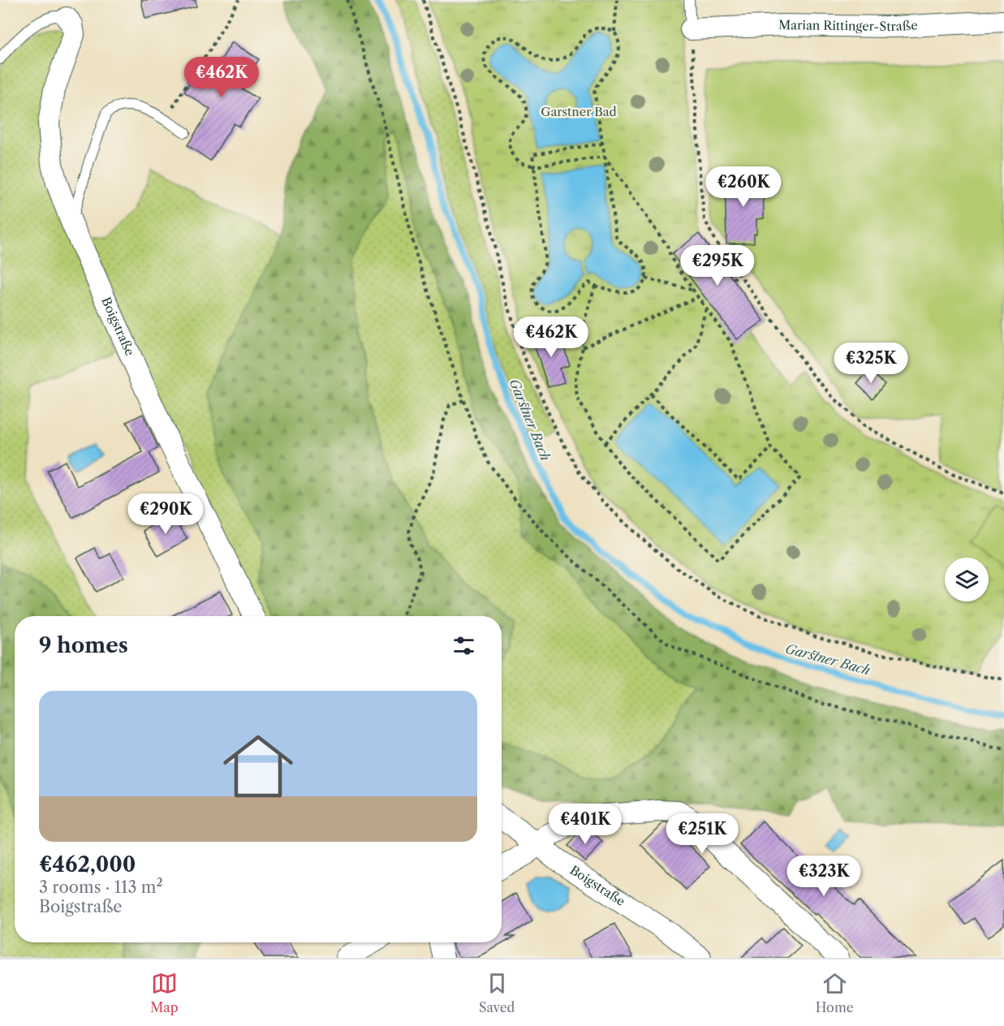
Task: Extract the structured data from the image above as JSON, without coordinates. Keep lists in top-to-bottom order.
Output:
{
  "streets": {
    "street": ["Marian Rittinger-Straße", "Boigstraße"]
  },
  "water": ["Garstner Bach"],
  "parks": ["Garstner Bad"],
  "page": {
    "price": [
      "€462K",
      "€260K",
      "€295K",
      "€462K",
      "€325K",
      "€290K",
      "€401K",
      "€251K",
      "€323K"
    ],
    "heading": "9 homes",
    "list": [
      {
        "name": "€462,000",
        "note": "3 rooms · 113 m² · Boigstraße"
      }
    ],
    "tabs": ["Map", "Saved", "Home"]
  }
}
